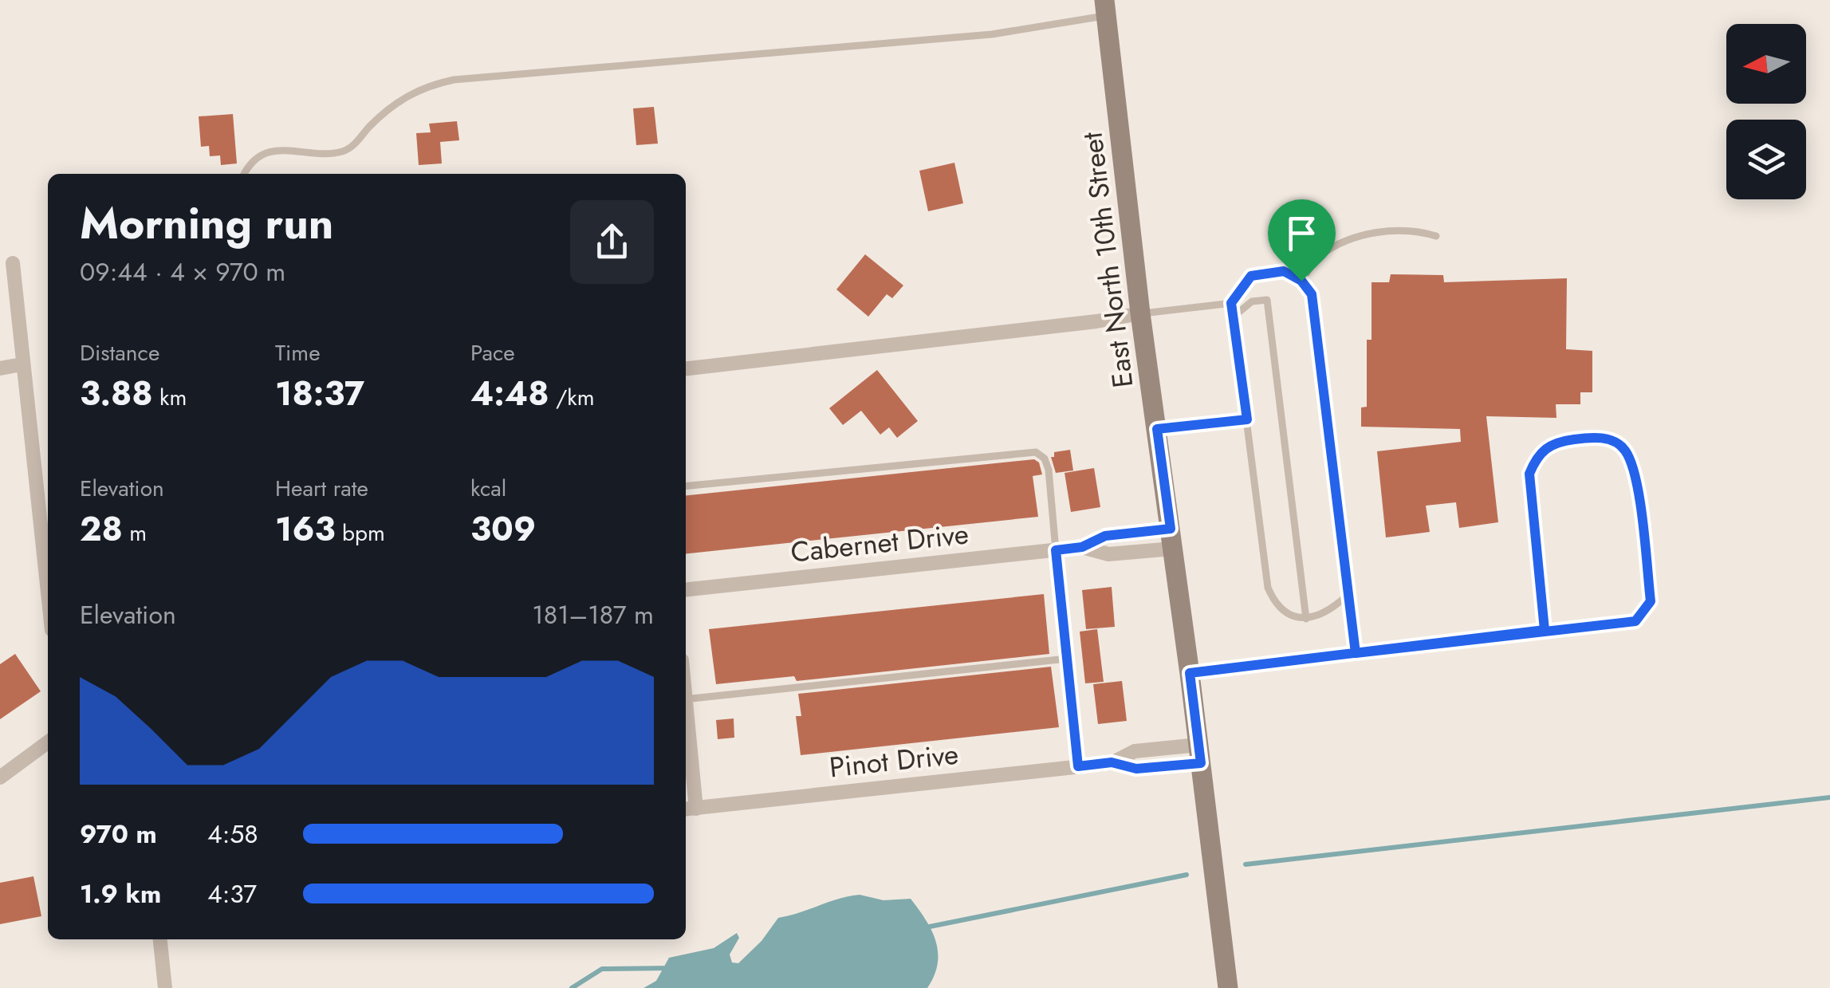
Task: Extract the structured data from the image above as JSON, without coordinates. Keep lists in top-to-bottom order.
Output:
{
  "streets": {
    "main road": ["East North 10th Street"],
    "street": ["Cabernet Drive", "Pinot Drive"]
  },
  "crossings": [
    ["East North 10th Street", "Cabernet Drive"],
    ["East North 10th Street", "Pinot Drive"]
  ],
  "north": "left",
  "page": {
    "heading": ["Morning run", "09:44 · 4 × 970 m"],
    "stats": [
      ["Distance", "3.88 km"],
      ["Time", "18:37"],
      ["Pace", "4:48 /km"],
      ["Elevation", "28 m"],
      ["Heart rate", "163 bpm"],
      ["kcal", "309"]
    ],
    "chart": ["Elevation", "181–187 m"],
    "list": [
      {
        "name": "970 m",
        "note": "4:58"
      },
      {
        "name": "1.9 km",
        "note": "4:37"
      }
    ]
  }
}
